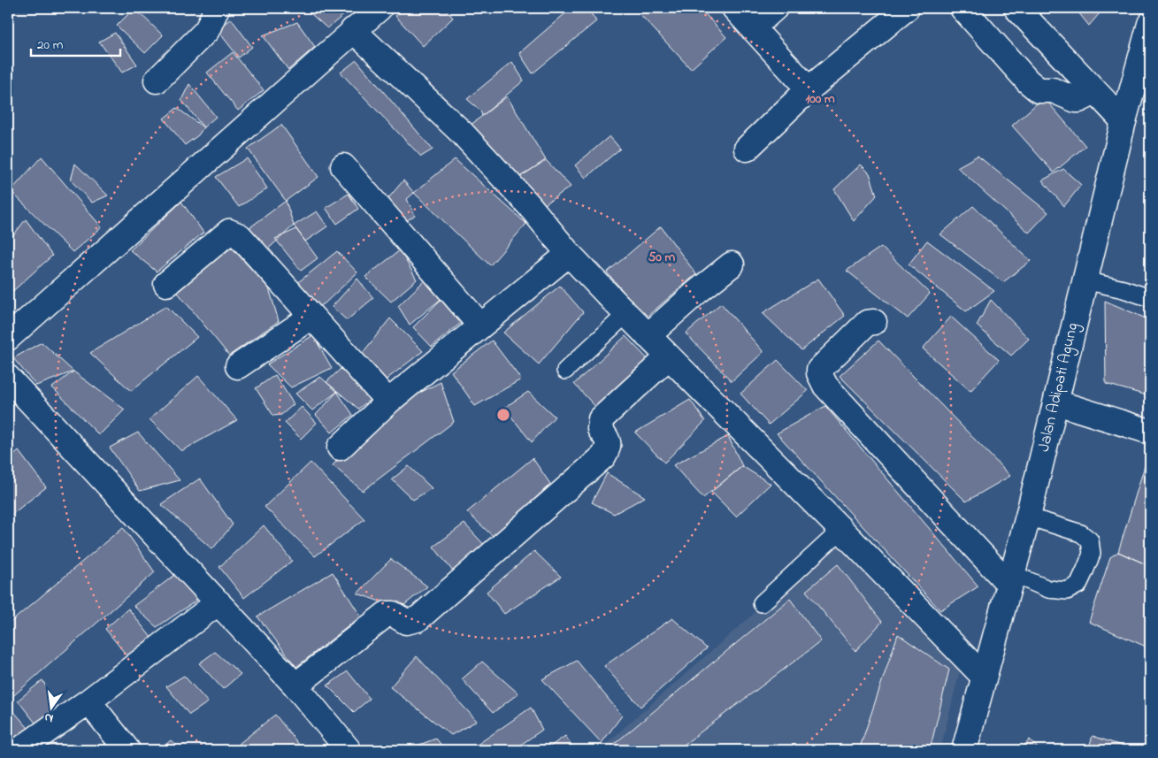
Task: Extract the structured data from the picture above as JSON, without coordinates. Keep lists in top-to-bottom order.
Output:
{
  "streets": {
    "street": ["Jalan Adipati Agung"]
  },
  "scale_bar": "20 m",
  "north": "bottom",
  "rings": ["100 m", "50 m"]
}
